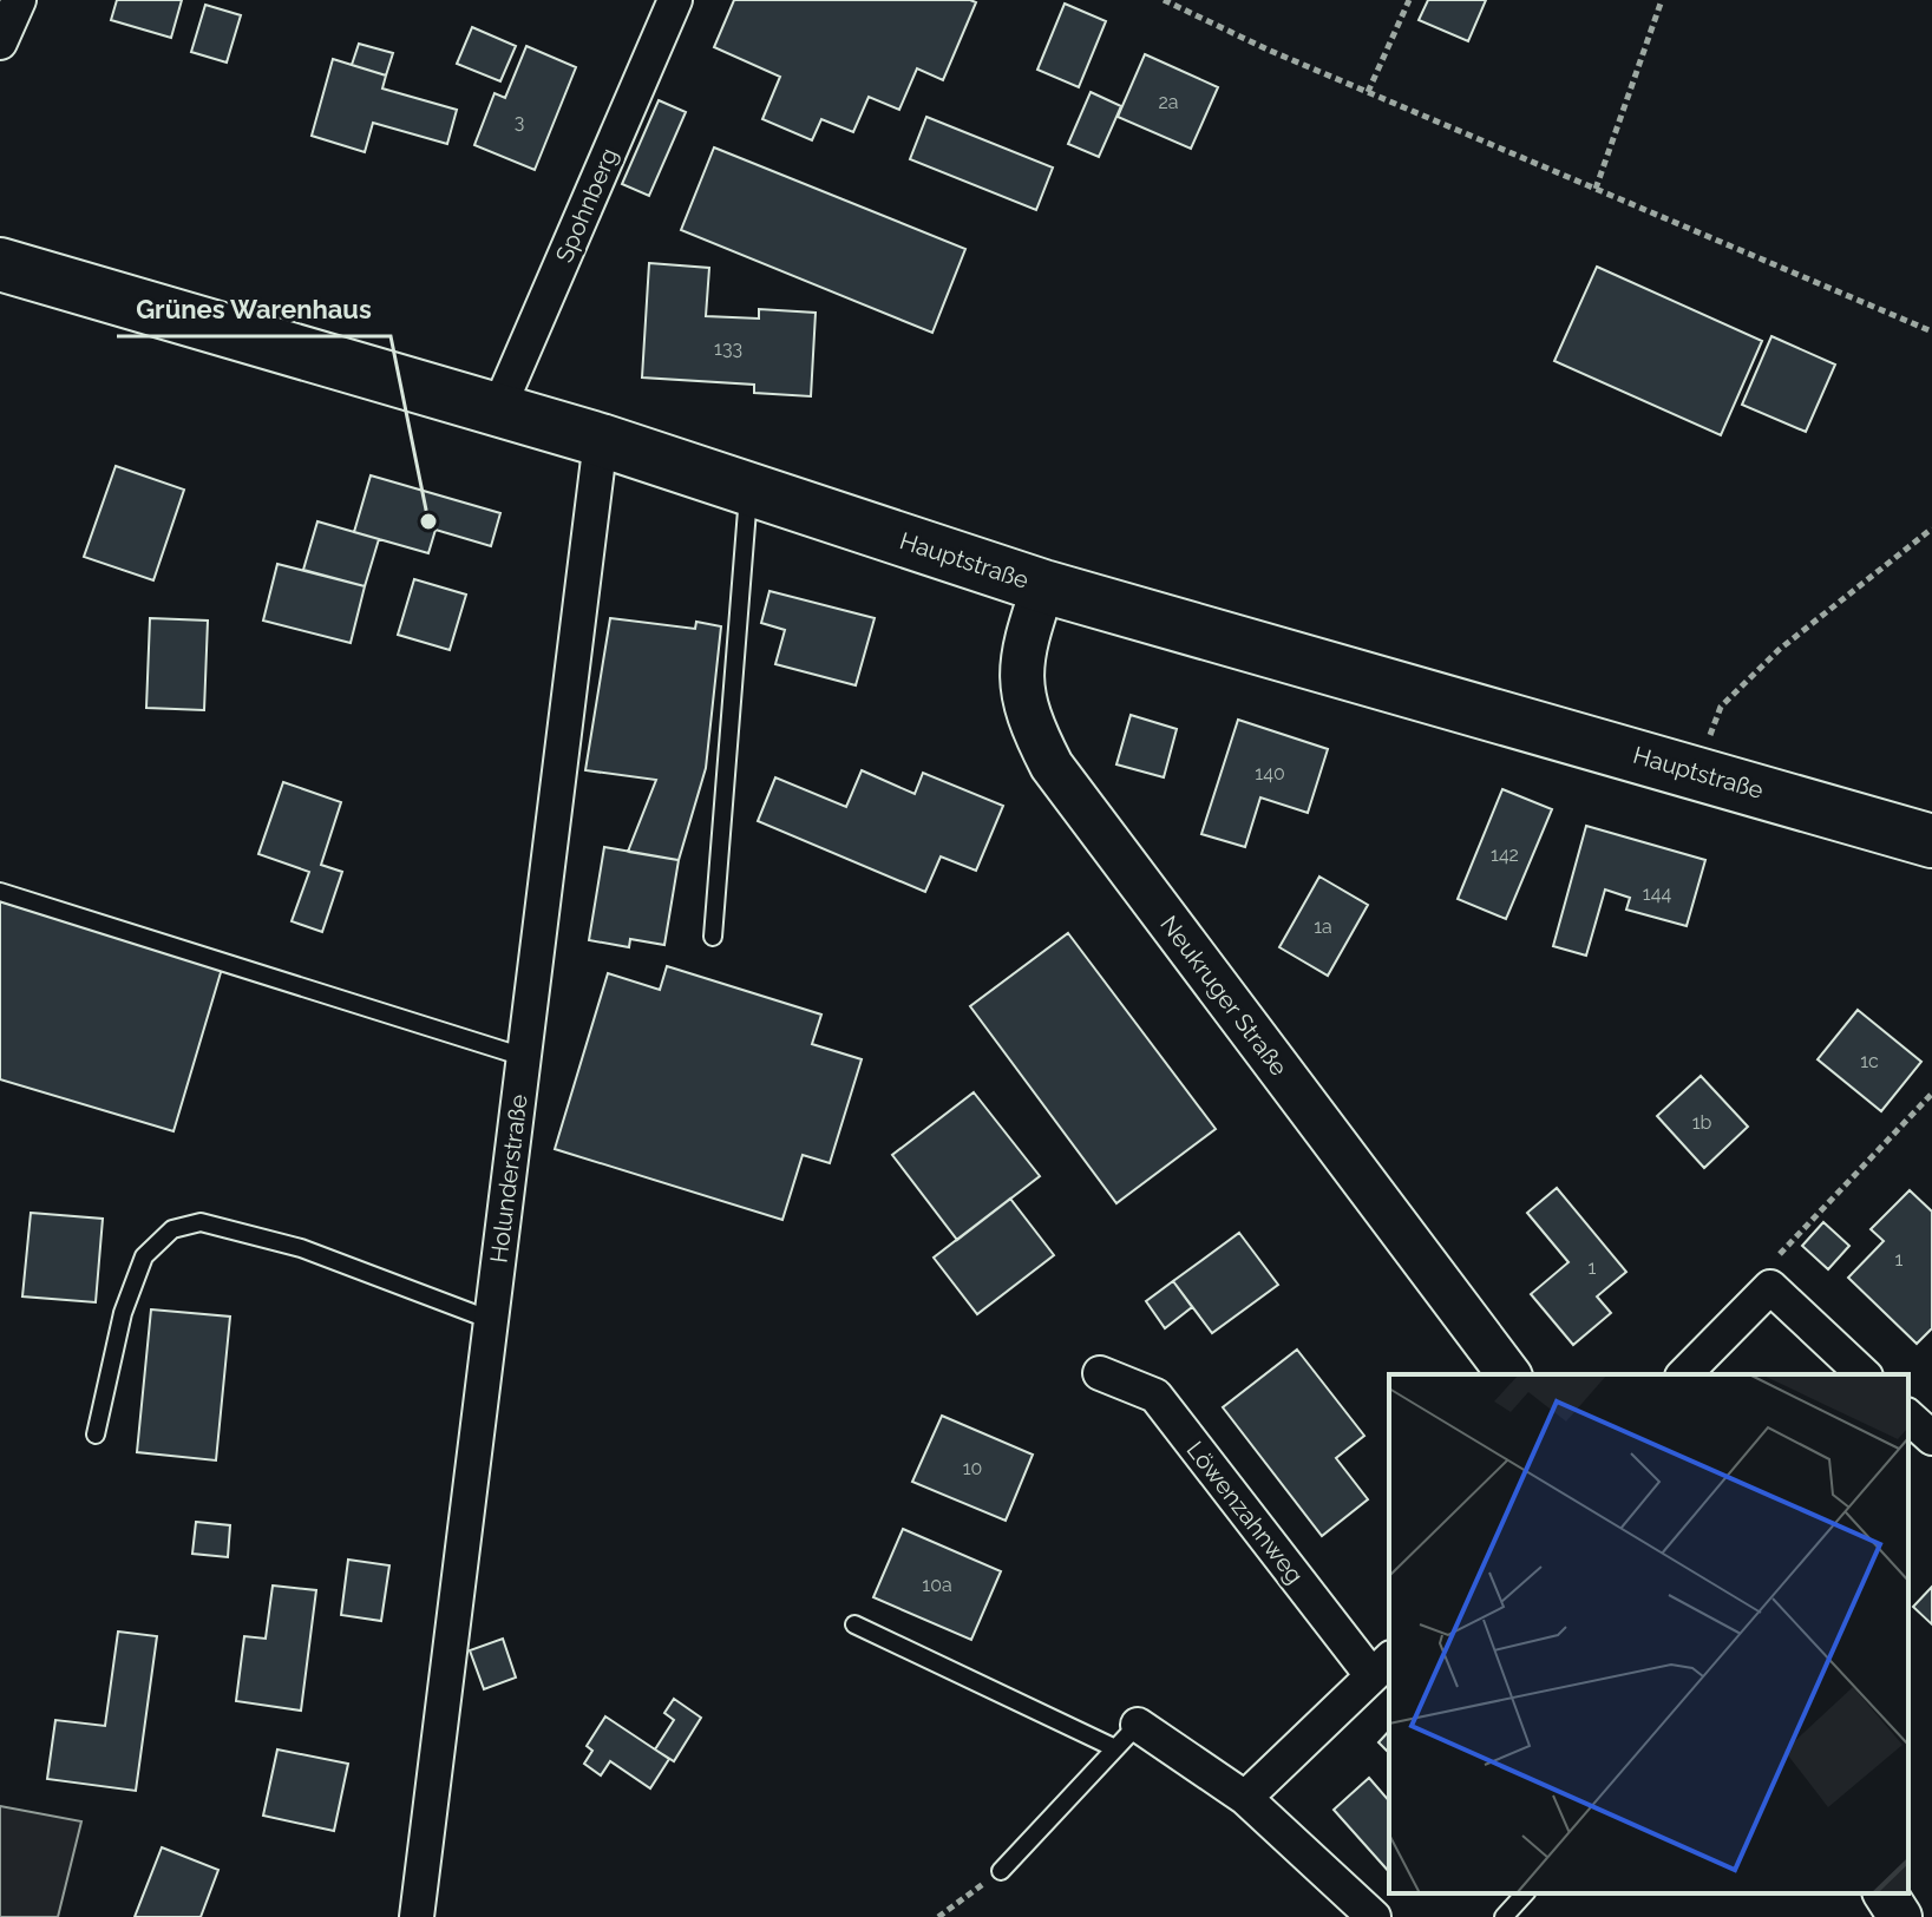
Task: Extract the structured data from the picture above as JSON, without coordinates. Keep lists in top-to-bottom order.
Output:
{
  "streets": {
    "main road": ["Hauptstraße"],
    "street": [
      "Spohnberg",
      "Neukruger Straße",
      "Holunderstraße",
      "Löwenzahnweg"
    ]
  },
  "crossings": [
    ["Spohnberg", "Hauptstraße"],
    ["Hauptstraße", "Neukruger Straße"],
    ["Hauptstraße", "Holunderstraße"]
  ],
  "places": ["Grünes Warenhaus"],
  "house_numbers": [
    "2a",
    "3",
    "133",
    "140",
    "142",
    "144",
    "1a",
    "1c",
    "1b",
    "1",
    "1",
    "10",
    "10a"
  ]
}
